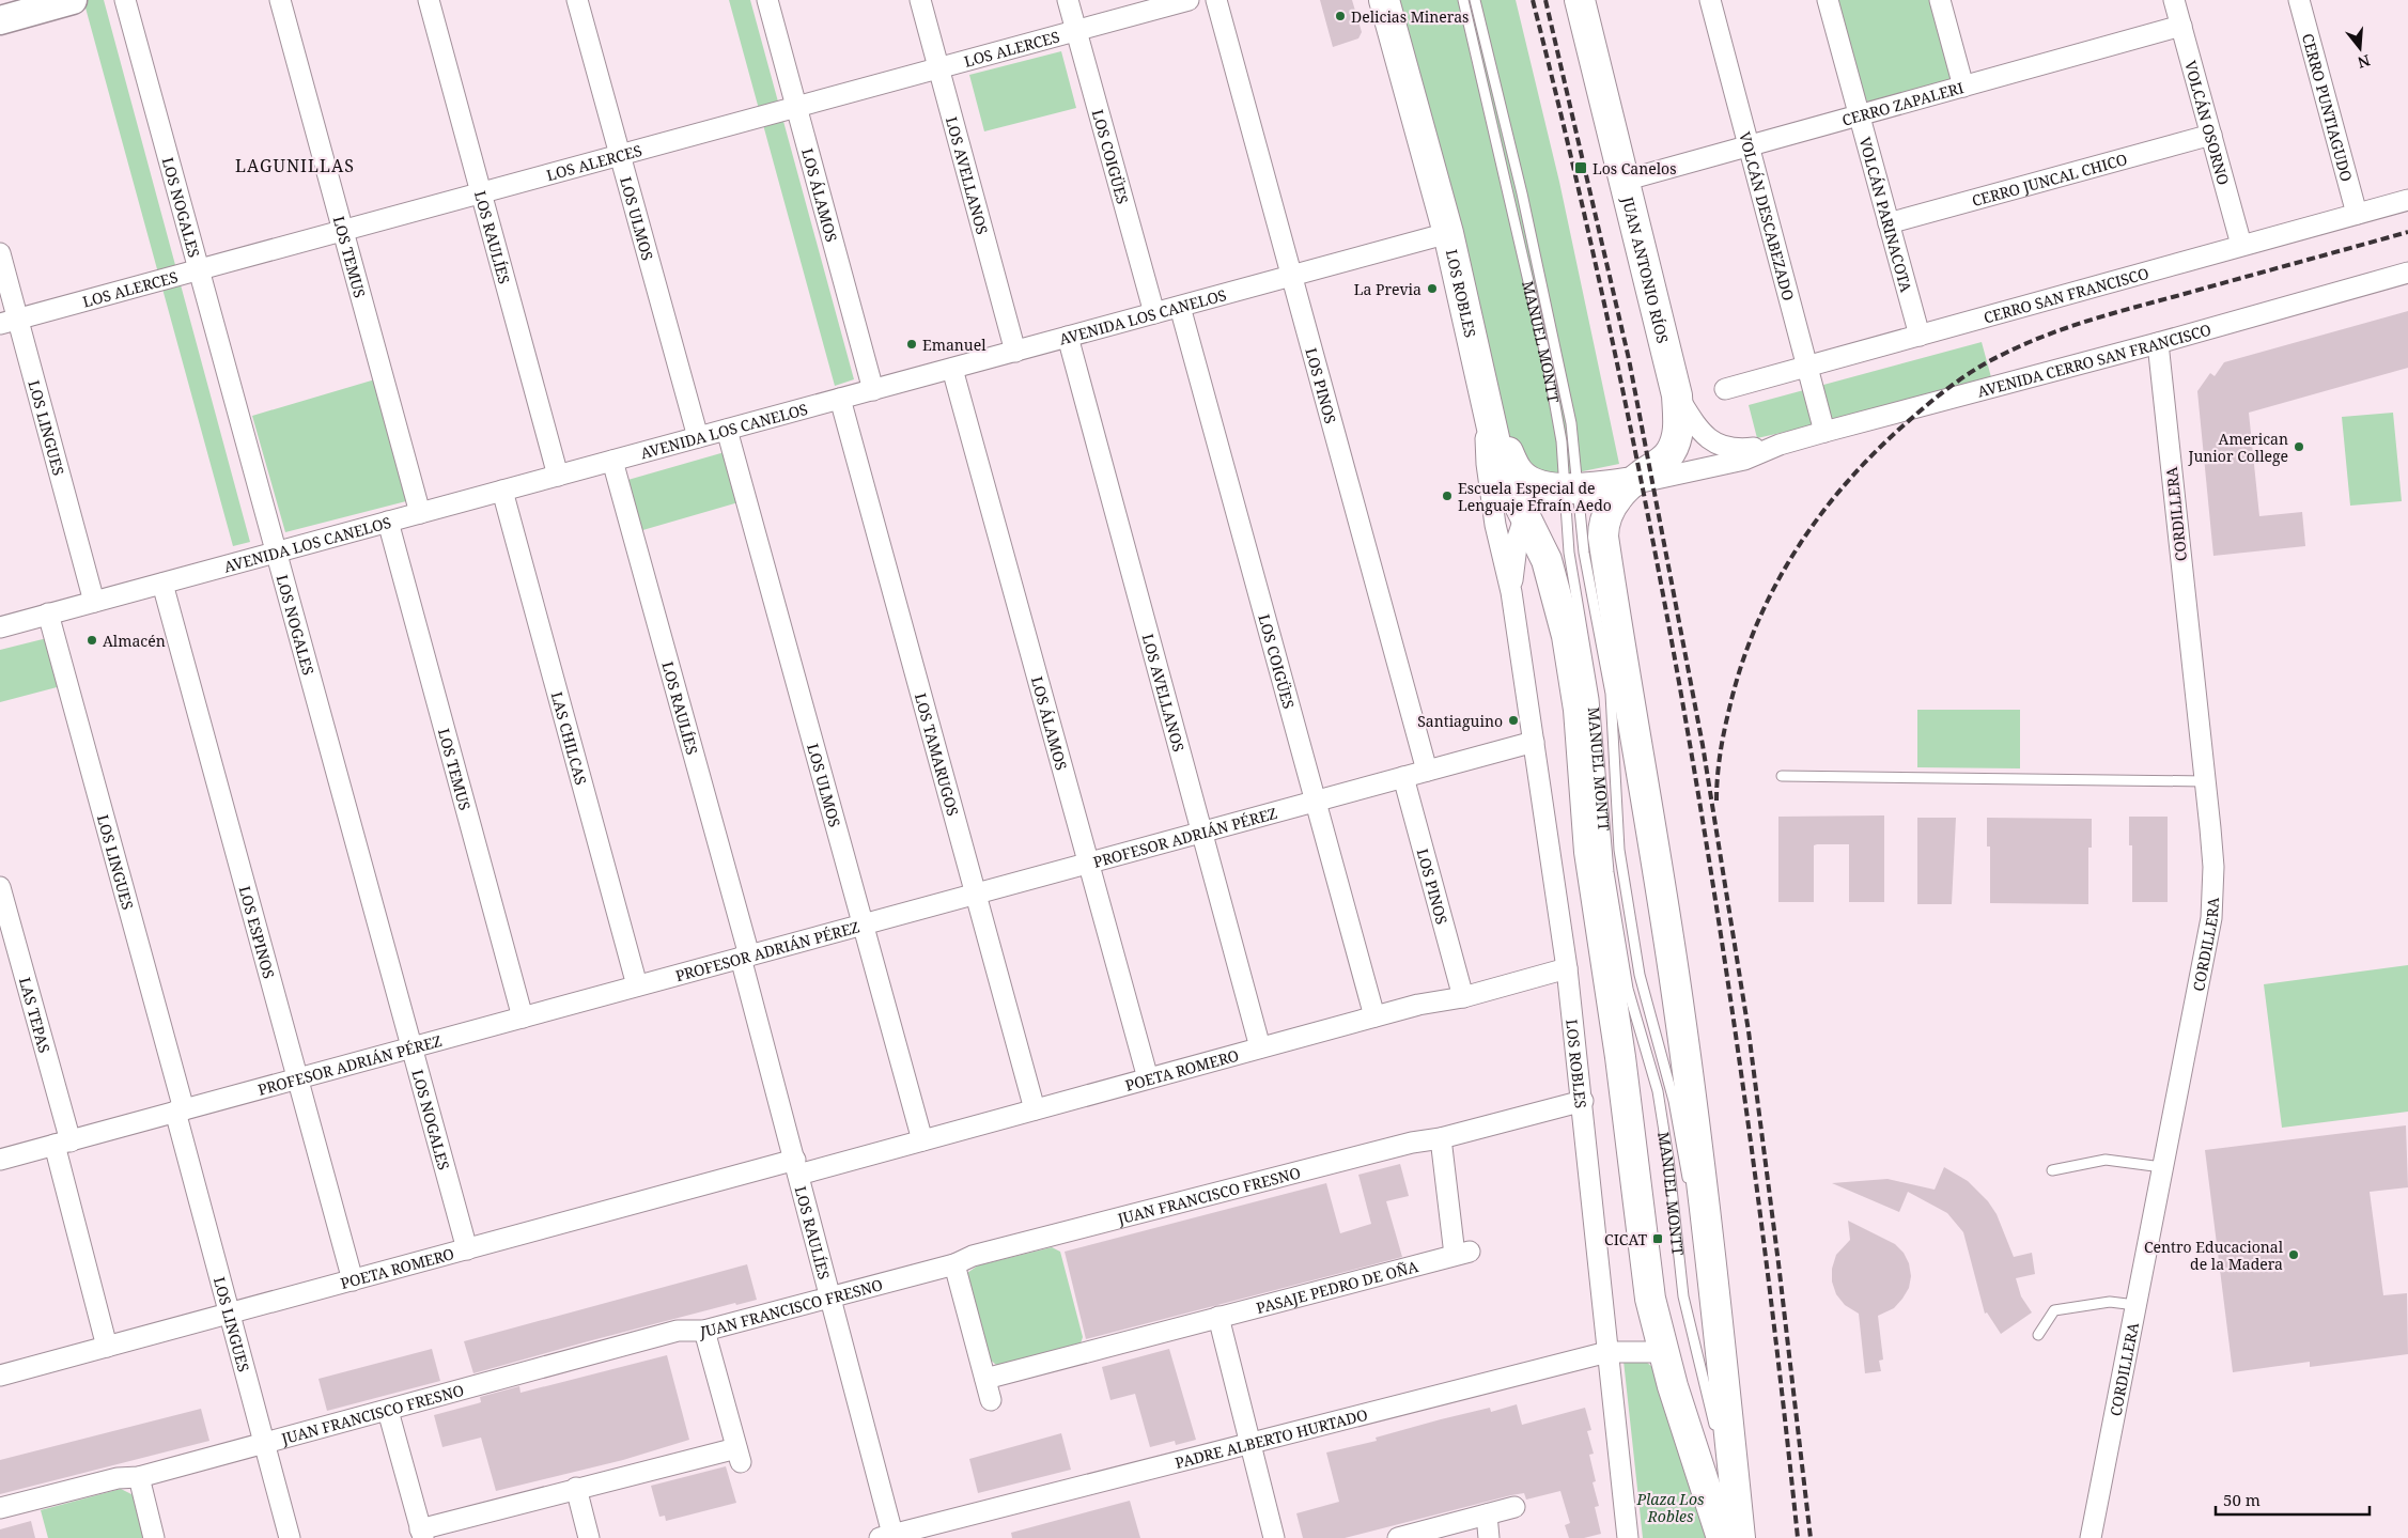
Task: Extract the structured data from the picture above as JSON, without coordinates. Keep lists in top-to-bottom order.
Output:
{
  "streets": {
    "main road": ["JUAN ANTONIO RÍOS", "LOS ROBLES", "MANUEL MONTT"],
    "street": [
      "LOS ALERCES",
      "CERRO ZAPALERI",
      "CERRO PUNTIAGUDO",
      "VOLCÁN OSORNO",
      "LOS COIGÜES",
      "LOS AVELLANOS",
      "CERRO JUNCAL CHICO",
      "LOS ÁLAMOS",
      "LOS NOGALES",
      "VOLCÁN PARINACOTA",
      "VOLCÁN DESCABEZADO",
      "LOS ULMOS",
      "LOS RAULÍES",
      "LOS TEMUS",
      "CERRO SAN FRANCISCO",
      "AVENIDA LOS CANELOS",
      "AVENIDA CERRO SAN FRANCISCO",
      "LOS PINOS",
      "LOS LINGUES",
      "CORDILLERA",
      "LAS CHILCAS",
      "LOS TAMARUGOS",
      "PROFESOR ADRIÁN PÉREZ",
      "LOS ESPINOS",
      "LAS TEPAS",
      "POETA ROMERO",
      "JUAN FRANCISCO FRESNO",
      "PASAJE PEDRO DE OÑA",
      "PADRE ALBERTO HURTADO"
    ]
  },
  "crossings": [
    ["LOS ALERCES", "LOS COIGÜES"],
    ["LOS ALERCES", "LOS AVELLANOS"],
    ["LOS ALERCES", "LOS ÁLAMOS"],
    ["LOS ALERCES", "LOS NOGALES"],
    ["LOS ALERCES", "LOS ULMOS"],
    ["LOS ALERCES", "LOS RAULÍES"],
    ["LOS ALERCES", "LOS TEMUS"],
    ["LOS ALERCES", "LOS LINGUES"],
    ["CERRO ZAPALERI", "VOLCÁN OSORNO"],
    ["CERRO ZAPALERI", "VOLCÁN PARINACOTA"],
    ["CERRO ZAPALERI", "VOLCÁN DESCABEZADO"],
    ["CERRO ZAPALERI", "JUAN ANTONIO RÍOS"],
    ["CERRO PUNTIAGUDO", "CERRO SAN FRANCISCO"],
    ["VOLCÁN OSORNO", "CERRO JUNCAL CHICO"],
    ["VOLCÁN OSORNO", "CERRO SAN FRANCISCO"],
    ["LOS COIGÜES", "AVENIDA LOS CANELOS"],
    ["LOS COIGÜES", "PROFESOR ADRIÁN PÉREZ"],
    ["LOS COIGÜES", "POETA ROMERO"],
    ["LOS AVELLANOS", "AVENIDA LOS CANELOS"],
    ["LOS AVELLANOS", "PROFESOR ADRIÁN PÉREZ"],
    ["LOS AVELLANOS", "POETA ROMERO"],
    ["CERRO JUNCAL CHICO", "VOLCÁN PARINACOTA"],
    ["LOS ÁLAMOS", "AVENIDA LOS CANELOS"],
    ["LOS ÁLAMOS", "PROFESOR ADRIÁN PÉREZ"],
    ["LOS ÁLAMOS", "POETA ROMERO"],
    ["LOS NOGALES", "AVENIDA LOS CANELOS"],
    ["LOS NOGALES", "PROFESOR ADRIÁN PÉREZ"],
    ["LOS NOGALES", "POETA ROMERO"],
    ["VOLCÁN PARINACOTA", "CERRO SAN FRANCISCO"],
    ["VOLCÁN DESCABEZADO", "CERRO SAN FRANCISCO"],
    ["VOLCÁN DESCABEZADO", "AVENIDA CERRO SAN FRANCISCO"],
    ["LOS ULMOS", "AVENIDA LOS CANELOS"],
    ["LOS ULMOS", "PROFESOR ADRIÁN PÉREZ"],
    ["LOS ULMOS", "POETA ROMERO"],
    ["LOS RAULÍES", "AVENIDA LOS CANELOS"],
    ["LOS RAULÍES", "PROFESOR ADRIÁN PÉREZ"],
    ["LOS RAULÍES", "POETA ROMERO"],
    ["LOS RAULÍES", "JUAN FRANCISCO FRESNO"],
    ["LOS RAULÍES", "PADRE ALBERTO HURTADO"],
    ["LOS TEMUS", "AVENIDA LOS CANELOS"],
    ["LOS TEMUS", "PROFESOR ADRIÁN PÉREZ"],
    ["JUAN ANTONIO RÍOS", "MANUEL MONTT"],
    ["LOS ROBLES", "AVENIDA LOS CANELOS"],
    ["LOS ROBLES", "MANUEL MONTT"],
    ["LOS ROBLES", "PROFESOR ADRIÁN PÉREZ"],
    ["LOS ROBLES", "POETA ROMERO"],
    ["LOS ROBLES", "JUAN FRANCISCO FRESNO"],
    ["LOS ROBLES", "PADRE ALBERTO HURTADO"],
    ["AVENIDA LOS CANELOS", "LOS PINOS"],
    ["AVENIDA LOS CANELOS", "LOS LINGUES"],
    ["AVENIDA LOS CANELOS", "LAS CHILCAS"],
    ["AVENIDA LOS CANELOS", "LOS TAMARUGOS"],
    ["AVENIDA LOS CANELOS", "LOS ESPINOS"],
    ["MANUEL MONTT", "PADRE ALBERTO HURTADO"],
    ["AVENIDA CERRO SAN FRANCISCO", "CORDILLERA"],
    ["LOS PINOS", "PROFESOR ADRIÁN PÉREZ"],
    ["LOS PINOS", "POETA ROMERO"],
    ["LOS LINGUES", "PROFESOR ADRIÁN PÉREZ"],
    ["LOS LINGUES", "POETA ROMERO"],
    ["LOS LINGUES", "JUAN FRANCISCO FRESNO"],
    ["LAS CHILCAS", "PROFESOR ADRIÁN PÉREZ"],
    ["LOS TAMARUGOS", "PROFESOR ADRIÁN PÉREZ"],
    ["LOS TAMARUGOS", "POETA ROMERO"],
    ["PROFESOR ADRIÁN PÉREZ", "LOS ESPINOS"],
    ["PROFESOR ADRIÁN PÉREZ", "LAS TEPAS"],
    ["LOS ESPINOS", "POETA ROMERO"],
    ["LAS TEPAS", "POETA ROMERO"],
    ["JUAN FRANCISCO FRESNO", "PASAJE PEDRO DE OÑA"]
  ],
  "districts": ["LAGUNILLAS"],
  "parks": ["Plaza Los Robles"],
  "places": {
    "other": [
      "Delicias Mineras",
      "La Previa",
      "Emanuel",
      "American Junior College",
      "Escuela Especial de Lenguaje Efraín Aedo",
      "Almacén",
      "Santiaguino",
      "Centro Educacional de la Madera"
    ],
    "transit": ["Los Canelos", "CICAT"]
  },
  "scale_bar": "50 m",
  "north": "bottom"
}
